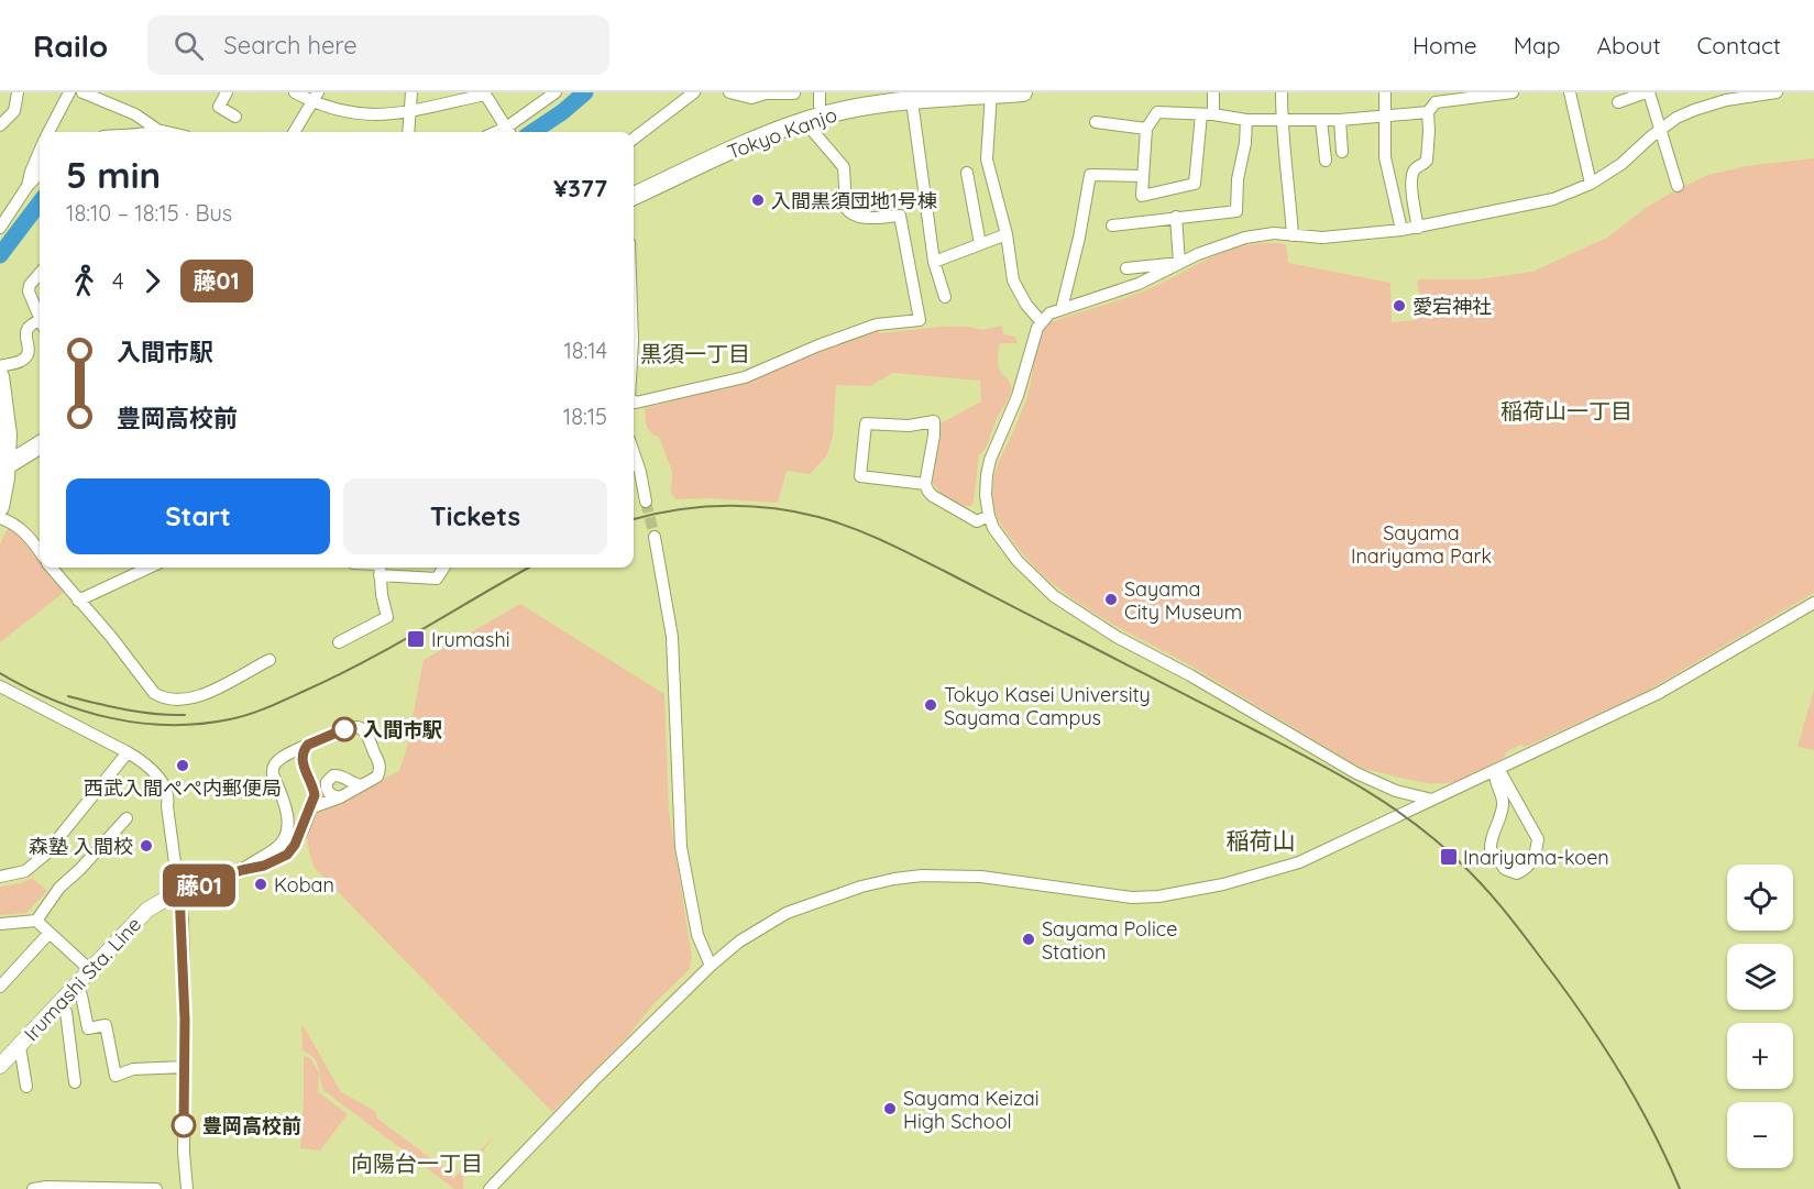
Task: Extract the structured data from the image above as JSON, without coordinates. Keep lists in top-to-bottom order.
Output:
{
  "streets": {
    "highway": ["Tokyo Kanjo"],
    "main road": ["Irumashi Sta. Line"]
  },
  "districts": [
    "黒須一丁目",
    "稲荷山一丁目",
    "稲荷山",
    "向陽台一丁目"
  ],
  "parks": ["Sayama Inariyama Park"],
  "places": {
    "other": [
      "入間黒須団地1号棟",
      "愛宕神社",
      "Sayama City Museum",
      "Tokyo Kasei University Sayama Campus",
      "入間市駅",
      "西武入間ぺぺ内郵便局",
      "森塾 入間校",
      "Koban",
      "Sayama Police Station",
      "Sayama Keizai High School",
      "豊岡高校前"
    ],
    "transit": ["Irumashi", "Inariyama-koen"]
  },
  "lines": ["bus line 藤01"],
  "page": {
    "header": "Railo",
    "search": "Search here",
    "nav": [
      "Home",
      "Map",
      "About",
      "Contact"
    ],
    "on_map": "藤01",
    "heading": ["5 min", "18:10 – 18:15 · Bus", "¥377"],
    "legs": ["4", "藤01"],
    "list": [
      {
        "name": "入間市駅",
        "value": "18:14"
      },
      {
        "name": "豊岡高校前",
        "value": "18:15"
      }
    ],
    "buttons": ["Start", "Tickets"],
    "map_buttons": ["+", "−"]
  }
}
